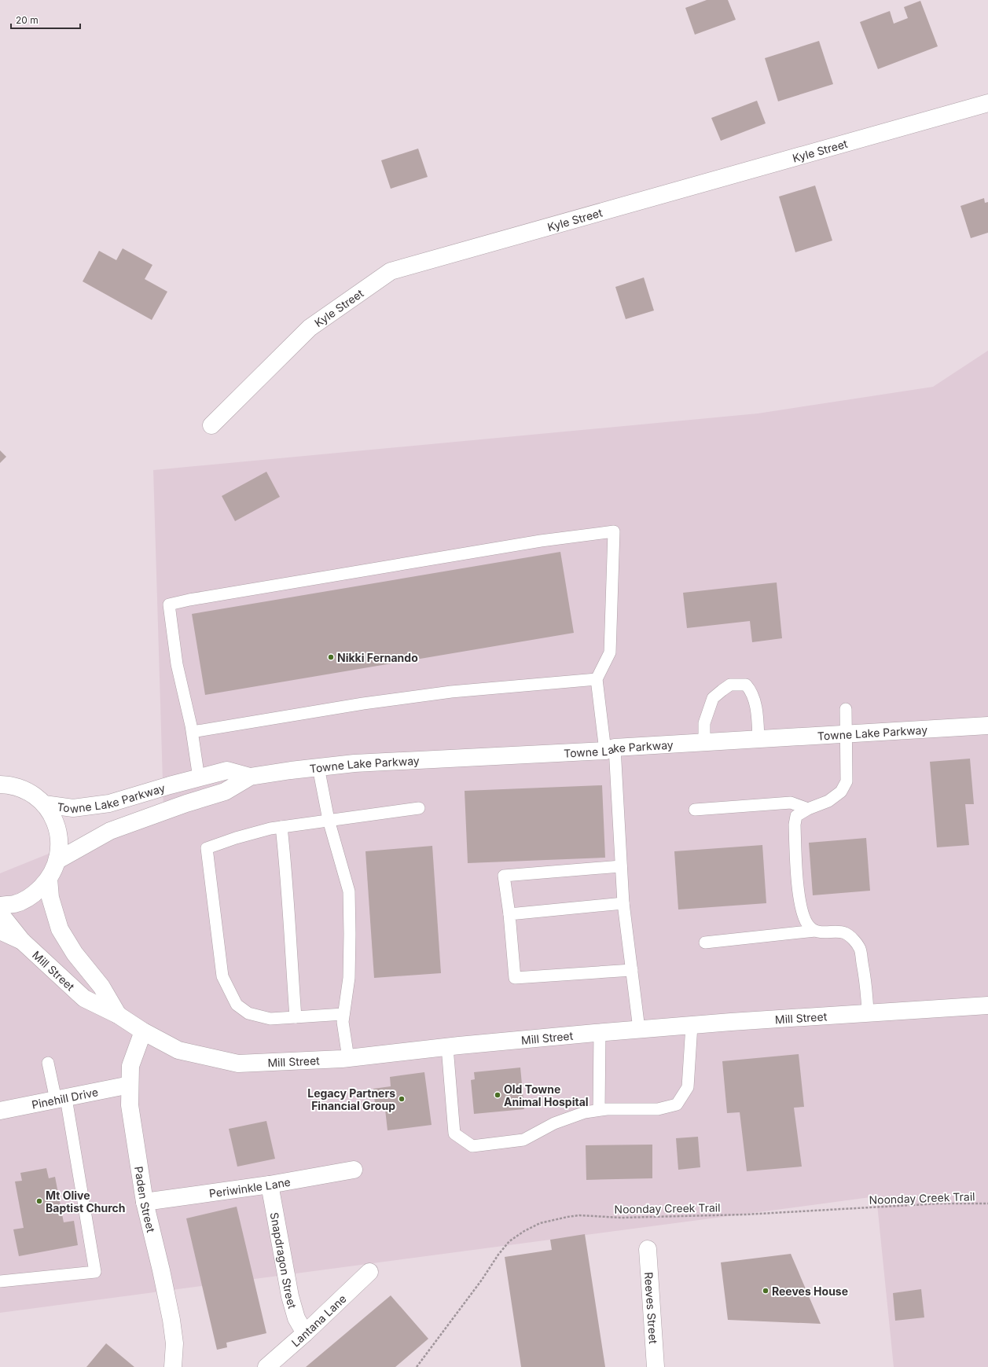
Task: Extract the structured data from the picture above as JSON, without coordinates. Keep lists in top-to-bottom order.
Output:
{
  "streets": {
    "street": [
      "Kyle Street",
      "Towne Lake Parkway",
      "Mill Street",
      "Pinehill Drive",
      "Periwinkle Lane",
      "Paden Street",
      "Snapdragon Street",
      "Reeves Street",
      "Lantana Lane"
    ],
    "path": ["Noonday Creek Trail"]
  },
  "crossings": [
    ["Mill Street", "Paden Street"],
    ["Pinehill Drive", "Paden Street"],
    ["Periwinkle Lane", "Paden Street"],
    ["Periwinkle Lane", "Snapdragon Street"],
    ["Snapdragon Street", "Lantana Lane"]
  ],
  "places": [
    "Nikki Fernando",
    "Old Towne Animal Hospital",
    "Legacy Partners Financial Group",
    "Mt Olive Baptist Church",
    "Reeves House"
  ],
  "scale_bar": "20 m"
}
